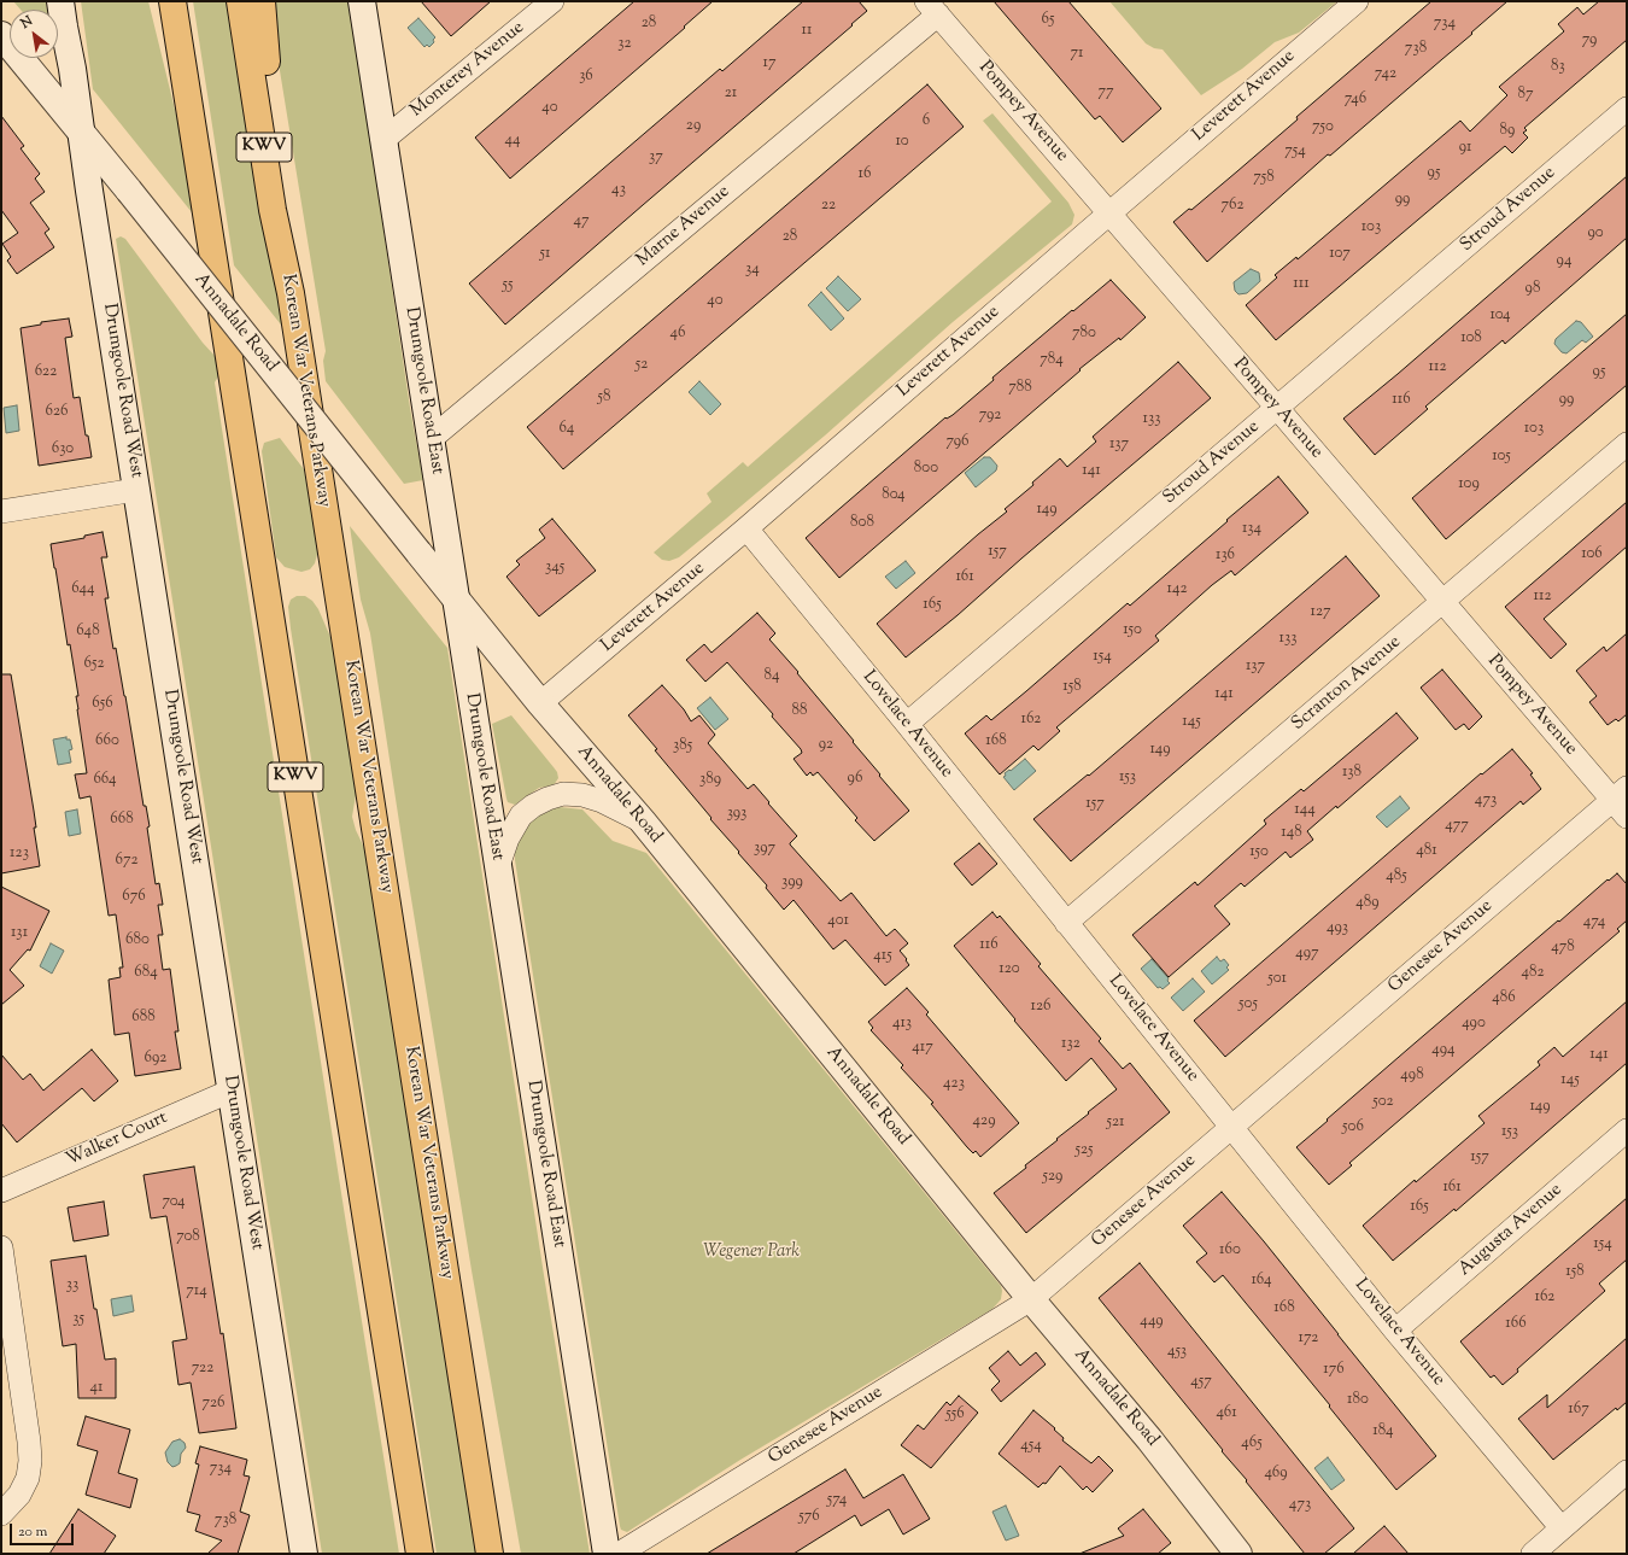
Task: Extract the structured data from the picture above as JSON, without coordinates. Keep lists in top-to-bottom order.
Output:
{
  "streets": {
    "highway": ["KWV", "Korean War Veterans Parkway"],
    "main road": ["Annadale Road", "Drumgoole Road West", "Drumgoole Road East"],
    "street": [
      "Monterey Avenue",
      "Leverett Avenue",
      "Pompey Avenue",
      "Stroud Avenue",
      "Marne Avenue",
      "Scranton Avenue",
      "Lovelace Avenue",
      "Genesee Avenue",
      "Walker Court",
      "Augusta Avenue"
    ]
  },
  "crossings": [
    ["Monterey Avenue", "Drumgoole Road East"],
    ["Leverett Avenue", "Pompey Avenue"],
    ["Leverett Avenue", "Annadale Road"],
    ["Leverett Avenue", "Lovelace Avenue"],
    ["Pompey Avenue", "Stroud Avenue"],
    ["Pompey Avenue", "Marne Avenue"],
    ["Pompey Avenue", "Scranton Avenue"],
    ["Pompey Avenue", "Genesee Avenue"],
    ["Stroud Avenue", "Lovelace Avenue"],
    ["Marne Avenue", "Drumgoole Road East"],
    ["Annadale Road", "Drumgoole Road West"],
    ["Annadale Road", "Drumgoole Road East"],
    ["Annadale Road", "Genesee Avenue"],
    ["Drumgoole Road West", "Walker Court"],
    ["Scranton Avenue", "Lovelace Avenue"],
    ["Lovelace Avenue", "Genesee Avenue"],
    ["Lovelace Avenue", "Augusta Avenue"]
  ],
  "parks": ["Wegener Park"],
  "house_numbers": [
    "65",
    "28",
    "734",
    "11",
    "79",
    "32",
    "738",
    "71",
    "17",
    "83",
    "742",
    "36",
    "77",
    "21",
    "87",
    "746",
    "40",
    "6",
    "29",
    "750",
    "89",
    "44",
    "10",
    "91",
    "754",
    "37",
    "95",
    "16",
    "758",
    "43",
    "99",
    "22",
    "762",
    "47",
    "103",
    "90",
    "28",
    "51",
    "107",
    "94",
    "34",
    "111",
    "55",
    "98",
    "40",
    "104",
    "46",
    "780",
    "108",
    "784",
    "52",
    "112",
    "622",
    "95",
    "788",
    "58",
    "116",
    "99",
    "626",
    "792",
    "133",
    "64",
    "103",
    "796",
    "137",
    "630",
    "105",
    "800",
    "141",
    "109",
    "804",
    "149",
    "808",
    "134",
    "157",
    "106",
    "136",
    "345",
    "161",
    "644",
    "142",
    "112",
    "165",
    "127",
    "150",
    "648",
    "133",
    "154",
    "652",
    "137",
    "84",
    "158",
    "141",
    "656",
    "88",
    "162",
    "145",
    "660",
    "168",
    "92",
    "385",
    "149",
    "138",
    "153",
    "96",
    "664",
    "389",
    "473",
    "157",
    "144",
    "393",
    "668",
    "477",
    "148",
    "397",
    "481",
    "150",
    "123",
    "672",
    "485",
    "399",
    "676",
    "489",
    "401",
    "474",
    "493",
    "131",
    "680",
    "116",
    "478",
    "497",
    "415",
    "120",
    "684",
    "482",
    "501",
    "486",
    "505",
    "126",
    "688",
    "413",
    "490",
    "132",
    "417",
    "494",
    "141",
    "692",
    "498",
    "145",
    "423",
    "502",
    "149",
    "429",
    "521",
    "506",
    "153",
    "525",
    "157",
    "529",
    "161",
    "704",
    "165",
    "708",
    "154",
    "160",
    "158",
    "164",
    "33",
    "714",
    "162",
    "168",
    "35",
    "449",
    "166",
    "172",
    "453",
    "722",
    "176",
    "457",
    "41",
    "180",
    "726",
    "167",
    "461",
    "556",
    "184",
    "465",
    "454",
    "734",
    "469",
    "574",
    "473",
    "576",
    "738"
  ],
  "scale_bar": "20 m",
  "north": "top left"
}
